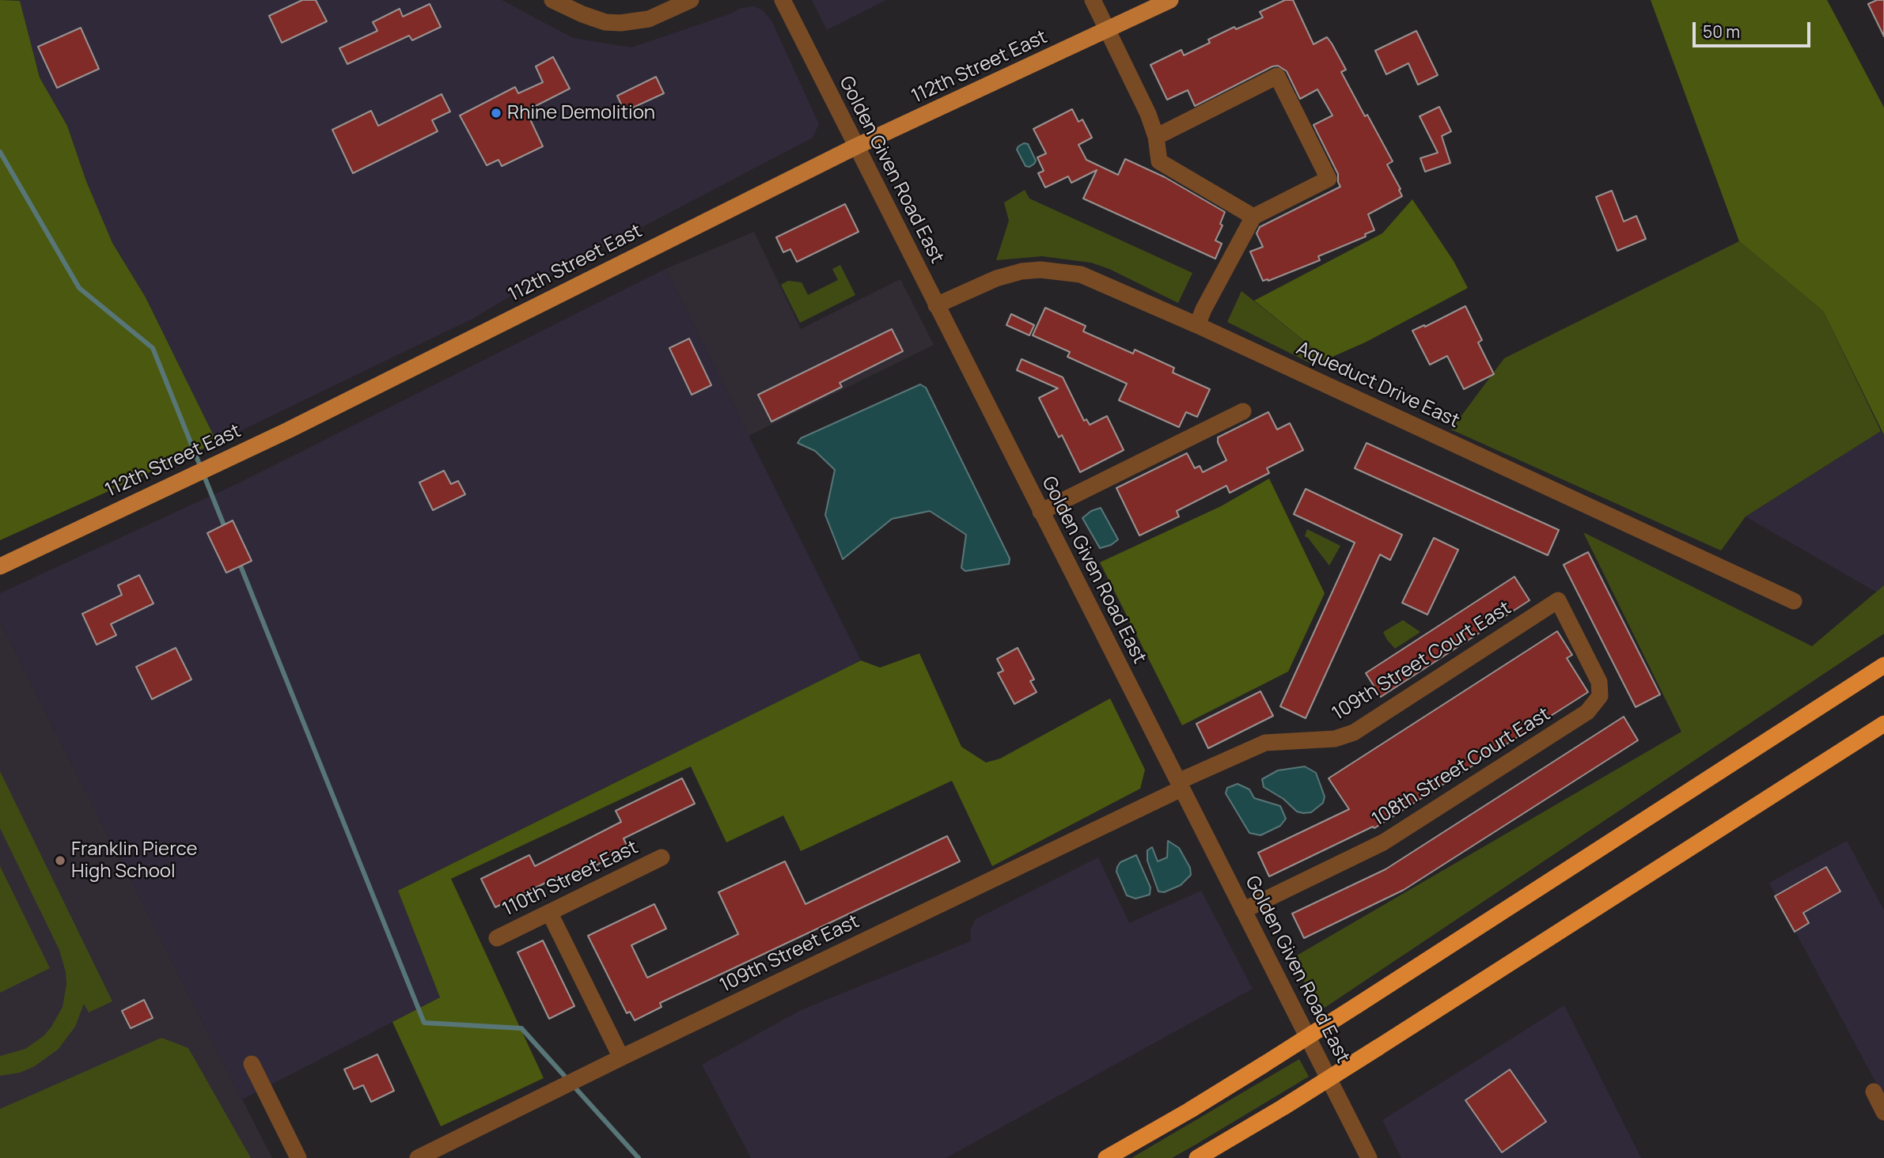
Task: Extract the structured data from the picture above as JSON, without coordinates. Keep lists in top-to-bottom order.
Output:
{
  "streets": {
    "main road": ["112th Street East"],
    "street": [
      "Golden Given Road East",
      "Aqueduct Drive East",
      "109th Street Court East",
      "108th Street Court East",
      "110th Street East",
      "109th Street East"
    ]
  },
  "crossings": [
    ["112th Street East", "Golden Given Road East"],
    ["Golden Given Road East", "Aqueduct Drive East"],
    ["Golden Given Road East", "109th Street Court East"],
    ["Golden Given Road East", "108th Street Court East"],
    ["Golden Given Road East", "109th Street East"],
    ["109th Street Court East", "108th Street Court East"],
    ["109th Street Court East", "109th Street East"]
  ],
  "places": ["Rhine Demolition", "Franklin Pierce High School"],
  "scale_bar": "50 m"
}
